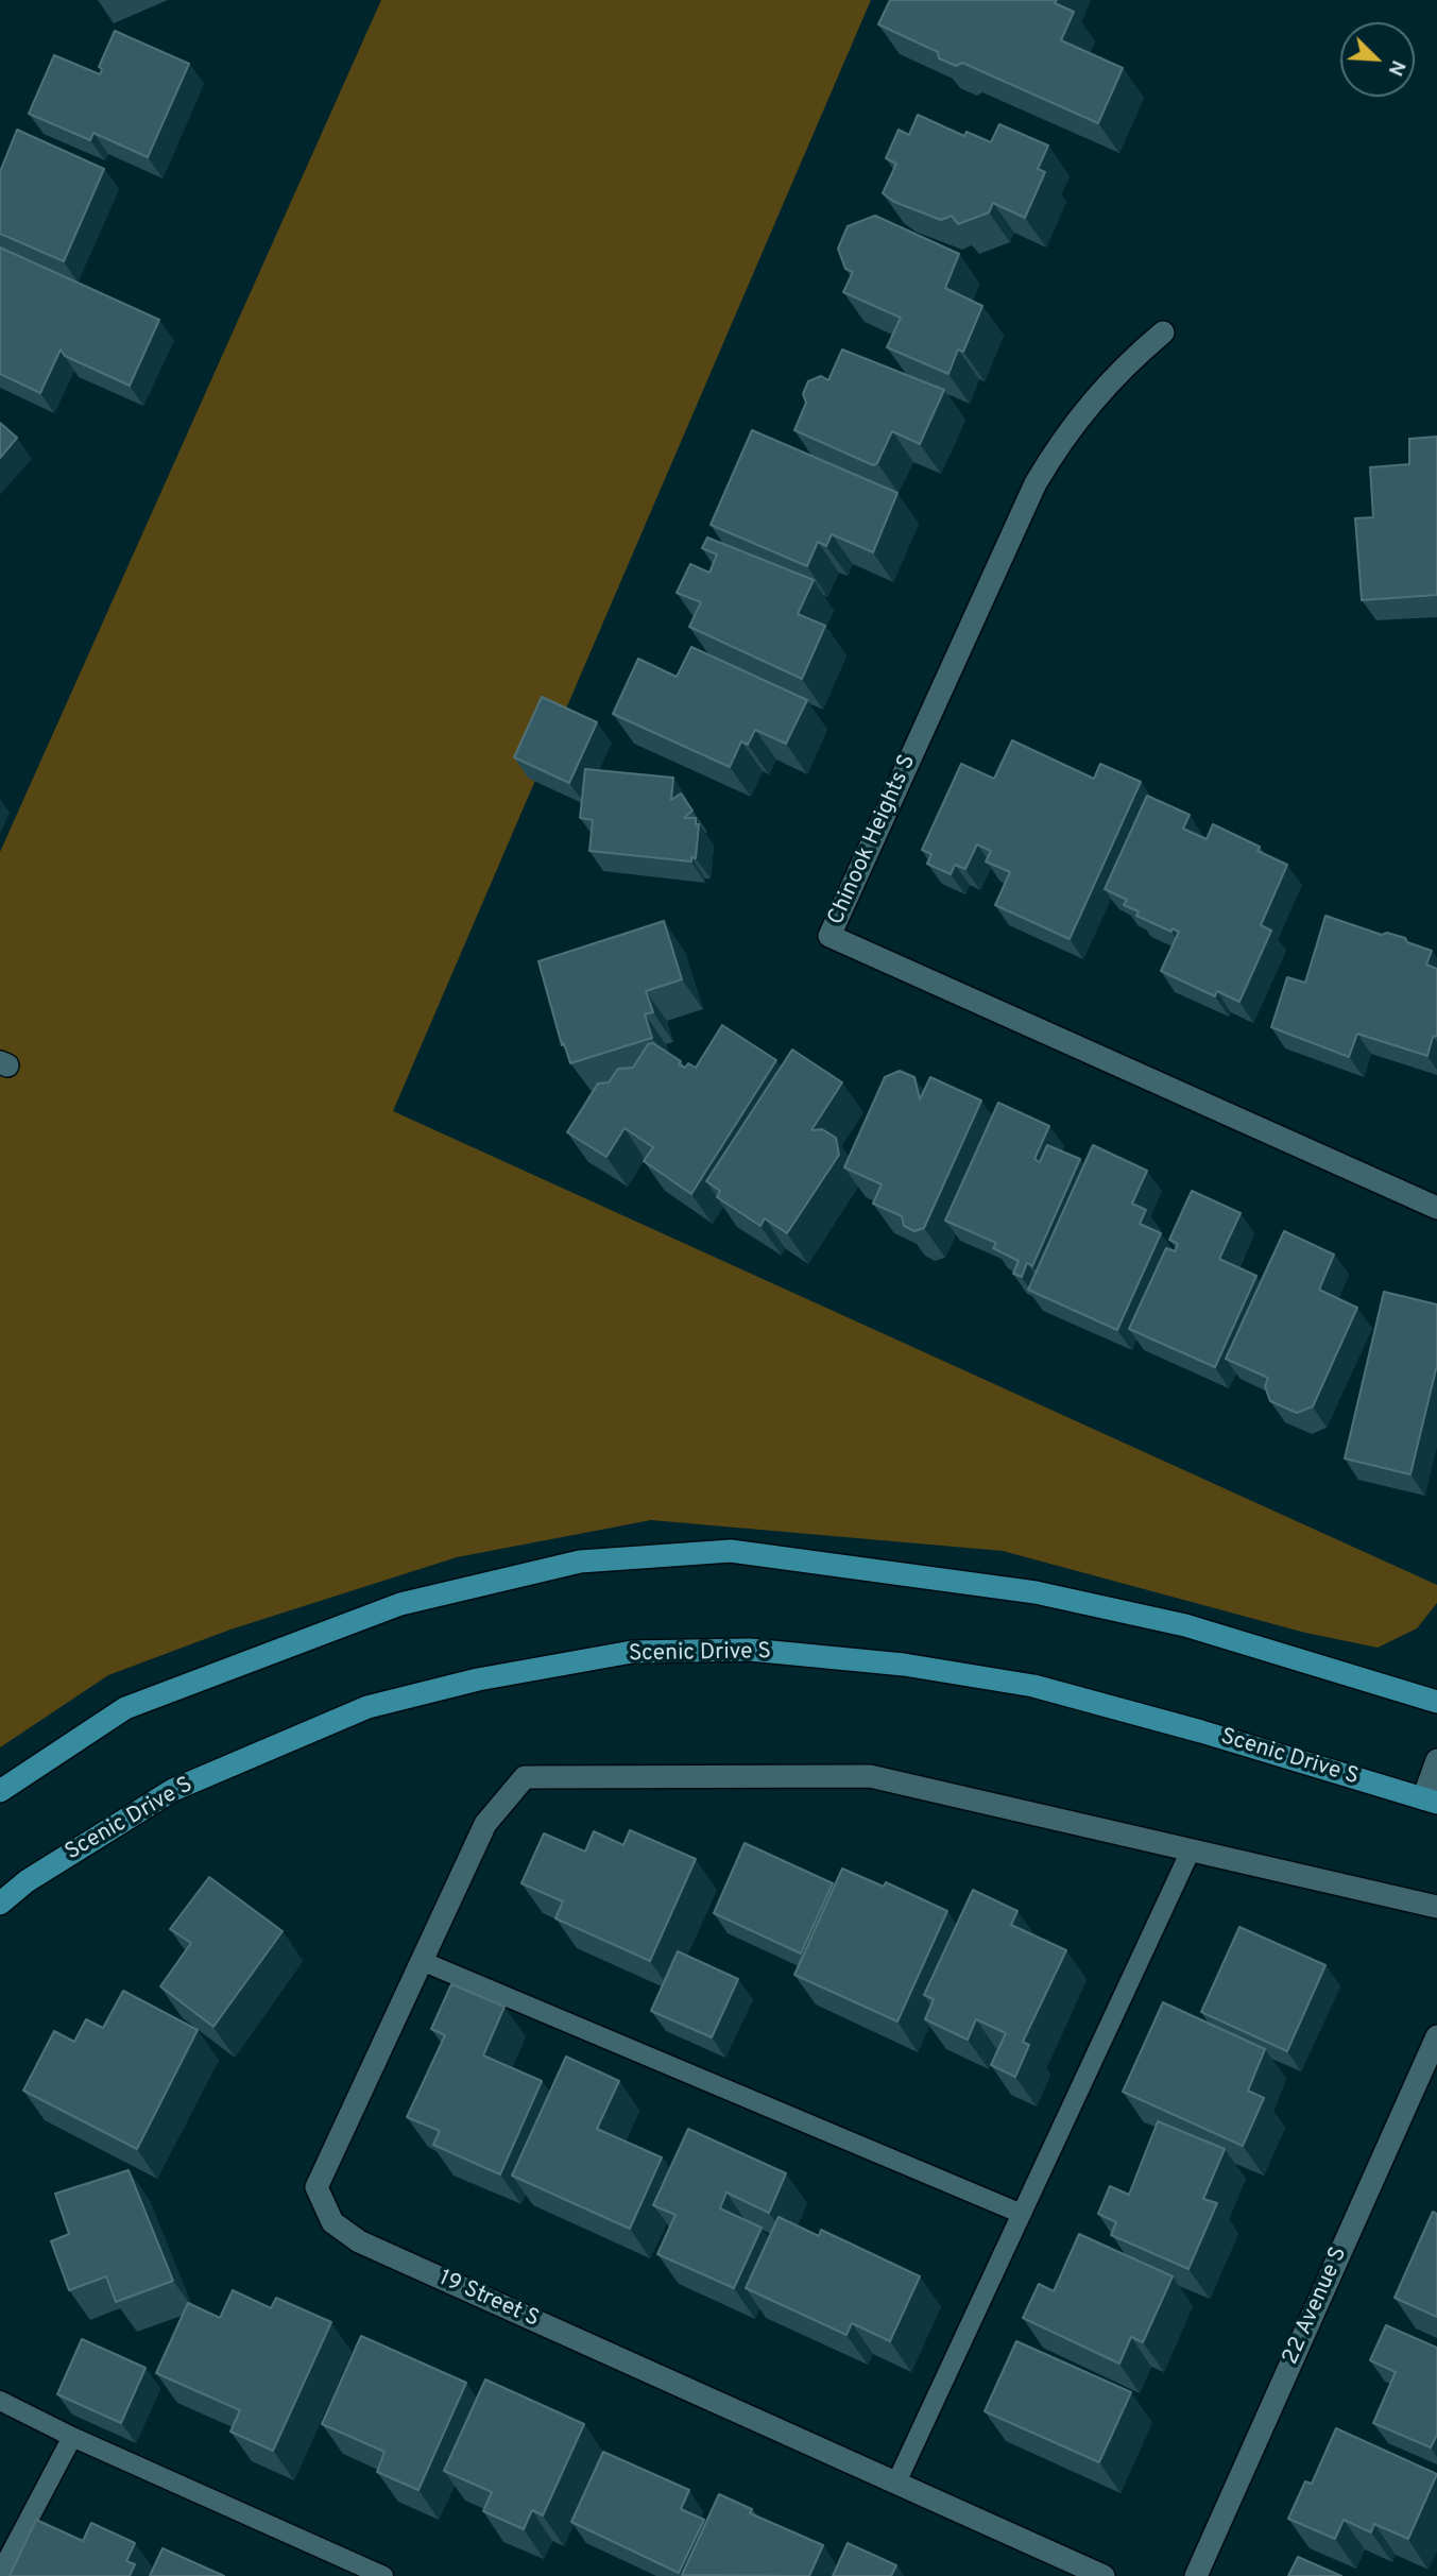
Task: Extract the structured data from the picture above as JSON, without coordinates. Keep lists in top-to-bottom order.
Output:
{
  "streets": {
    "main road": ["Scenic Drive S"],
    "street": ["Chinook Heights S", "19 Street S", "22 Avenue S"]
  },
  "north": "bottom right"
}
